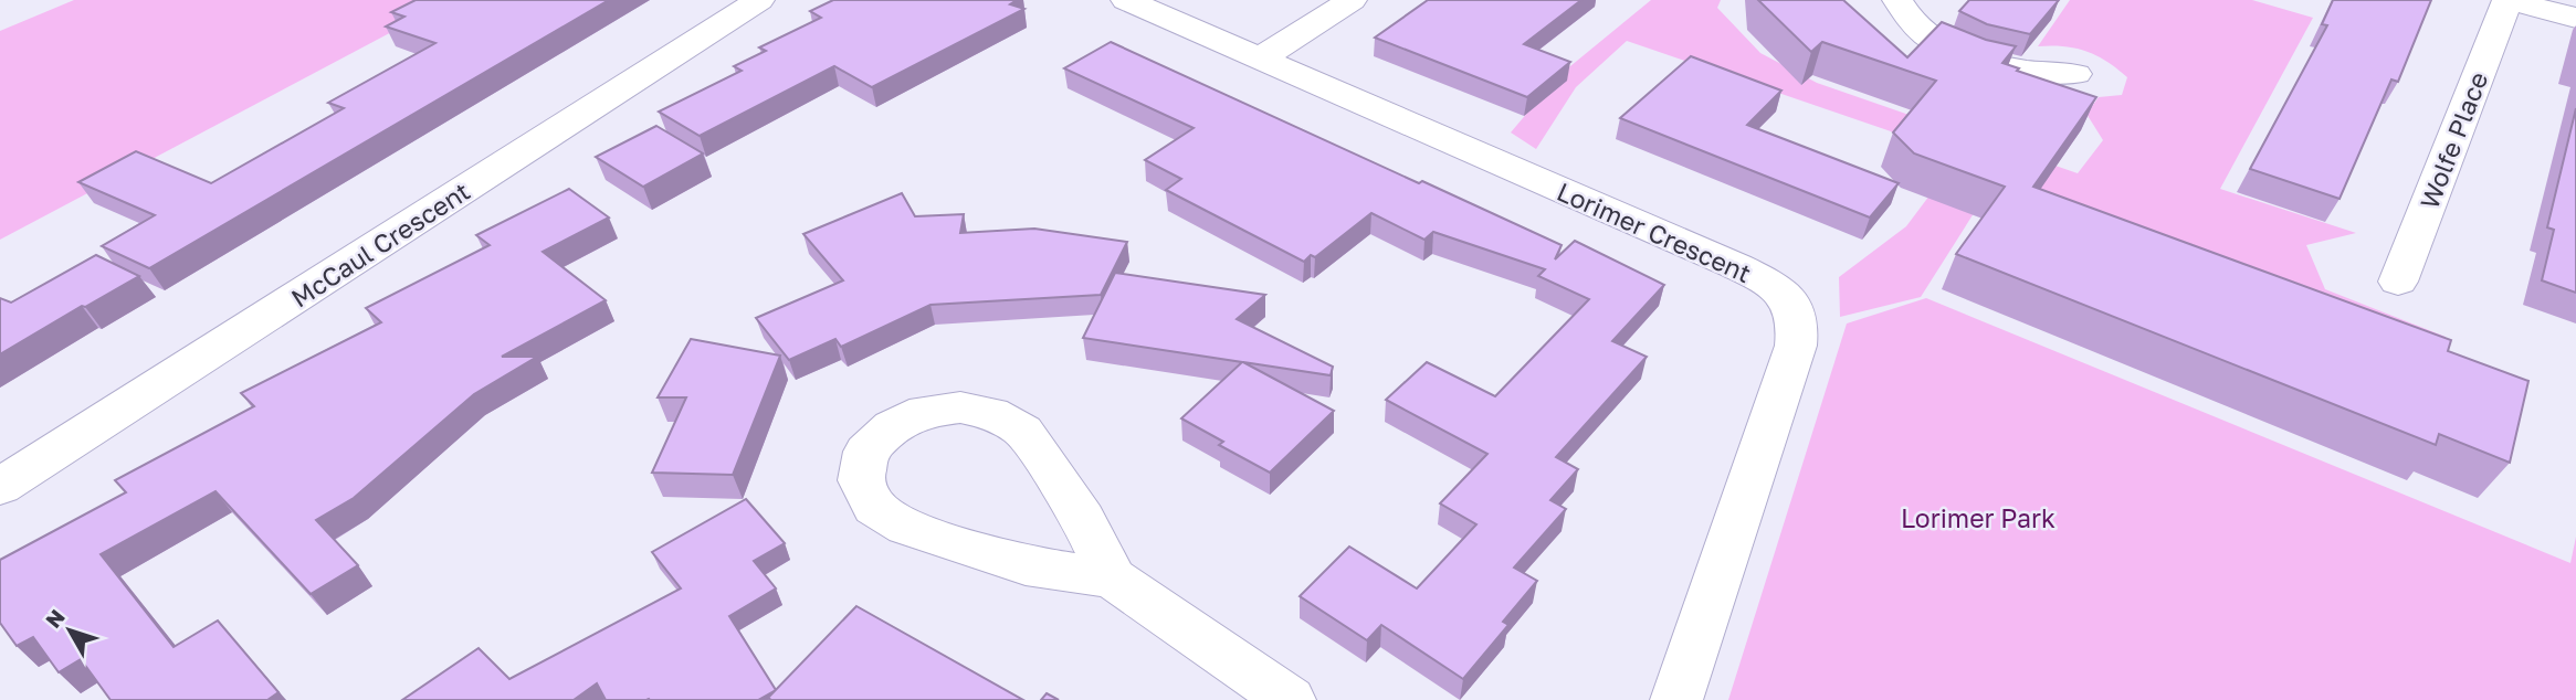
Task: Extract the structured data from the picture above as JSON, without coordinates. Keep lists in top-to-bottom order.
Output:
{
  "streets": {
    "street": ["Wolfe Place", "Lorimer Crescent", "McCaul Crescent"]
  },
  "parks": ["Lorimer Park"],
  "north": "top left"
}
